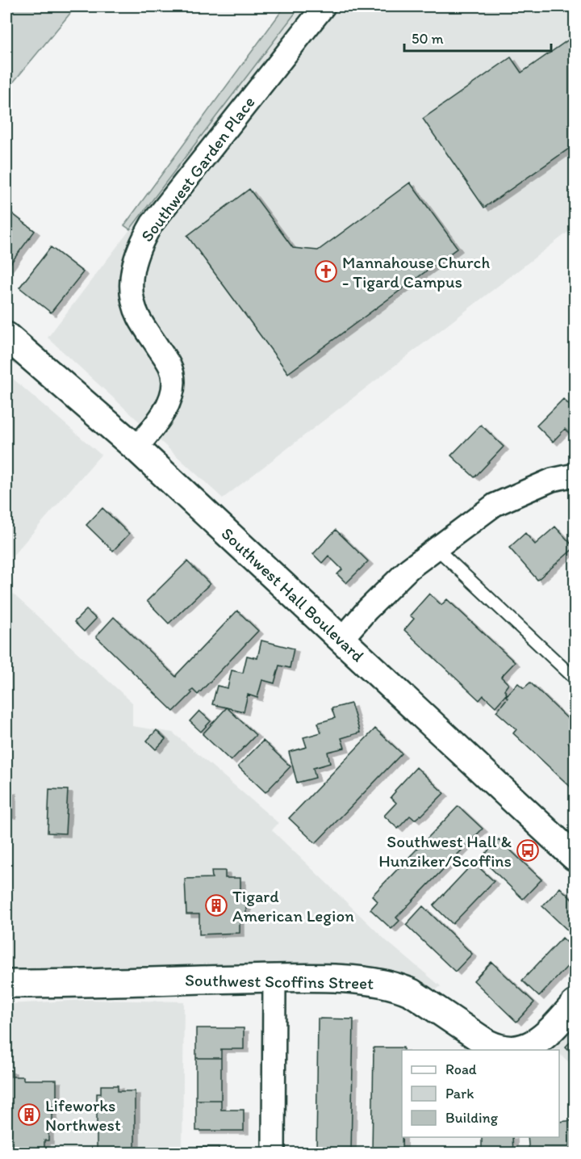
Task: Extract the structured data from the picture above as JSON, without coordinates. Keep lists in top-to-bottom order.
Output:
{
  "streets": {
    "main road": ["Southwest Hall Boulevard", "Southwest Scoffins Street"],
    "street": ["Southwest Garden Place"]
  },
  "crossings": [
    ["Southwest Garden Place", "Southwest Hall Boulevard"]
  ],
  "places": {
    "church": ["Mannahouse Church - Tigard Campus"],
    "bus stop": ["Southwest Hall & Hunziker/Scoffins"],
    "building": ["Tigard American Legion", "Lifeworks Northwest"]
  },
  "legend": ["Road", "Park", "Building"],
  "scale_bar": "50 m"
}
